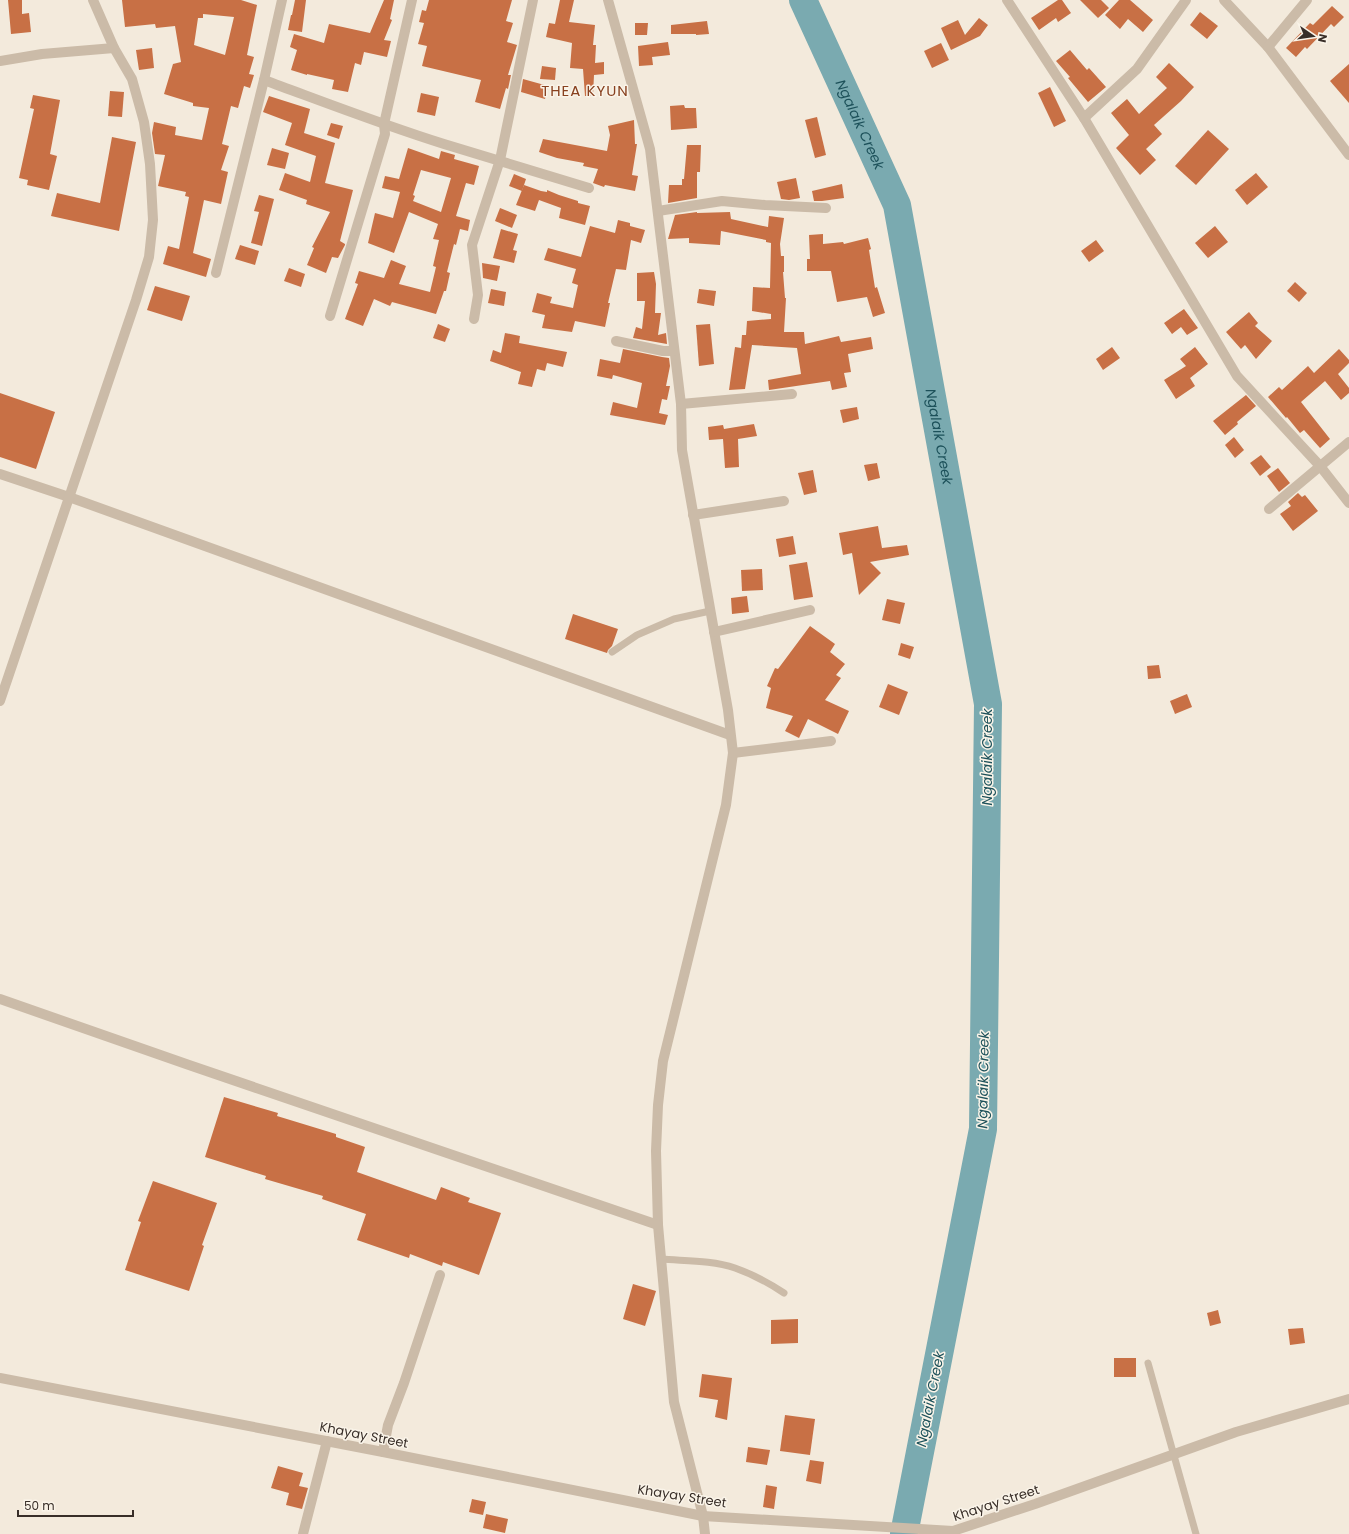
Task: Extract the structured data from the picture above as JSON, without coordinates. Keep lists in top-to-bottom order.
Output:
{
  "streets": {
    "street": ["Khayay Street"]
  },
  "districts": ["THEA KYUN"],
  "water": ["Ngalaik Creek"],
  "scale_bar": "50 m",
  "north": "right"
}
